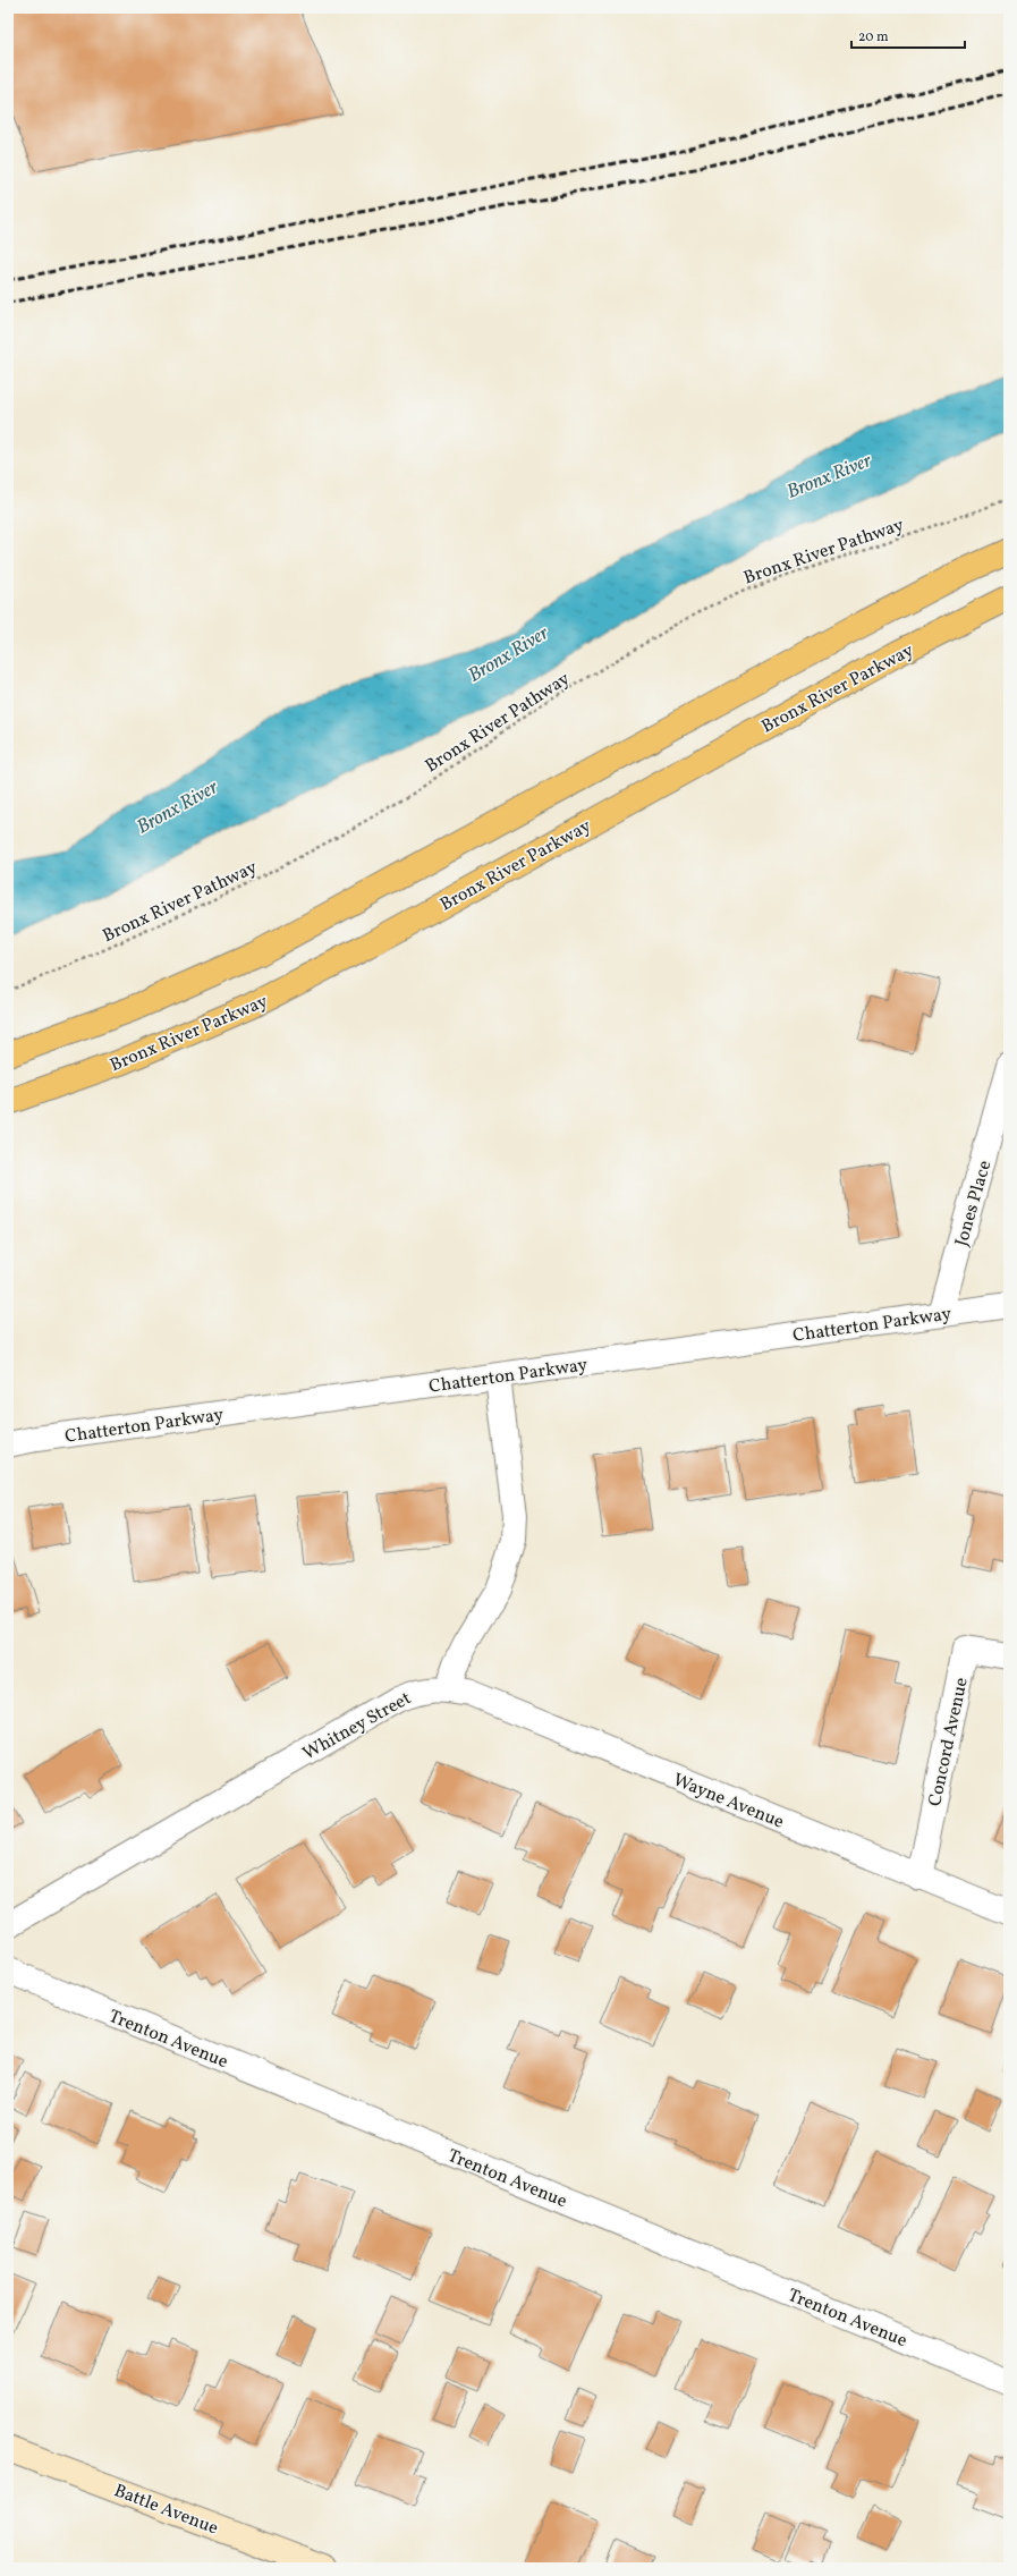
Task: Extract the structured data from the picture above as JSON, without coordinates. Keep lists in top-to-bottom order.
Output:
{
  "streets": {
    "highway": ["Bronx River Parkway"],
    "street": [
      "Jones Place",
      "Chatterton Parkway",
      "Whitney Street",
      "Concord Avenue",
      "Wayne Avenue",
      "Trenton Avenue",
      "Battle Avenue"
    ],
    "path": ["Bronx River Pathway"]
  },
  "crossings": [
    ["Jones Place", "Chatterton Parkway"],
    ["Whitney Street", "Wayne Avenue"],
    ["Concord Avenue", "Wayne Avenue"]
  ],
  "water": ["Bronx River"],
  "scale_bar": "20 m"
}
